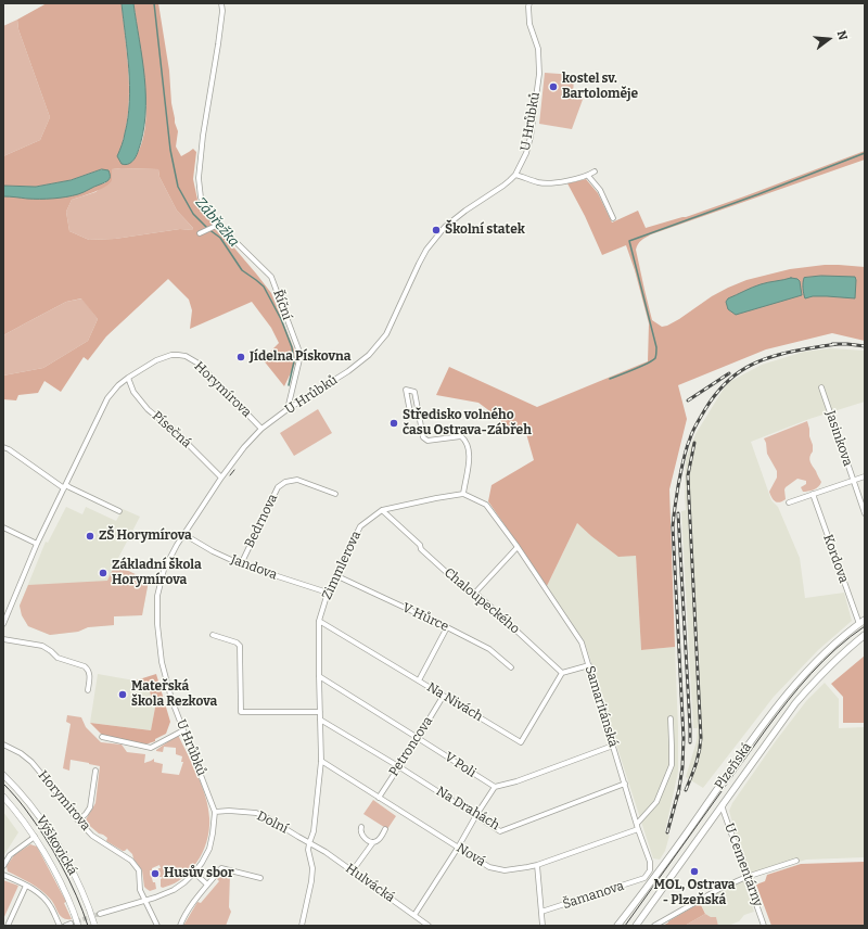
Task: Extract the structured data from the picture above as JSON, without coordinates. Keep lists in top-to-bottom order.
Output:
{
  "streets": {
    "main road": ["Plzeňská"],
    "street": [
      "U Hrůbků",
      "Říční",
      "Horymírova",
      "Písečná",
      "Jasinkova",
      "Bedrnova",
      "Kordova",
      "Zimmlerova",
      "Jandova",
      "Chaloupeckého",
      "V Hůrce",
      "Na Nivách",
      "Samaritánská",
      "Petroncova",
      "V Poli",
      "Na Drahách",
      "Dolní",
      "Výškovická",
      "Nová",
      "U Cementárny",
      "Hulvácká",
      "Šamanova"
    ]
  },
  "crossings": [
    ["U Hrůbků", "Říční"],
    ["U Hrůbků", "Horymírova"],
    ["U Hrůbků", "Písečná"],
    ["U Hrůbků", "Jandova"],
    ["U Hrůbků", "Dolní"],
    ["Horymírova", "Písečná"],
    ["Bedrnova", "Jandova"],
    ["Kordova", "Plzeňská"],
    ["Zimmlerova", "Jandova"],
    ["Zimmlerova", "Chaloupeckého"],
    ["Zimmlerova", "V Hůrce"],
    ["Zimmlerova", "Na Nivách"],
    ["Zimmlerova", "V Poli"],
    ["Zimmlerova", "Na Drahách"],
    ["Zimmlerova", "Dolní"],
    ["Zimmlerova", "Nová"],
    ["Zimmlerova", "Hulvácká"],
    ["Chaloupeckého", "Na Nivách"],
    ["Na Nivách", "Petroncova"],
    ["Samaritánská", "Na Drahách"],
    ["Samaritánská", "Nová"],
    ["Samaritánská", "Šamanova"],
    ["Petroncova", "V Poli"],
    ["Petroncova", "Na Drahách"],
    ["Petroncova", "Nová"],
    ["Plzeňská", "U Cementárny"],
    ["Dolní", "Hulvácká"]
  ],
  "water": ["Zábřežka"],
  "places": [
    "kostel sv. Bartoloměje",
    "Školní statek",
    "Jídelna Pískovna",
    "Středisko volného času Ostrava-Zábřeh",
    "ZŠ Horymírova",
    "Základní škola Horymírova",
    "Mateřská škola Rezkova",
    "MOL, Ostrava - Plzeňská",
    "Husův sbor"
  ],
  "north": "right"
}
